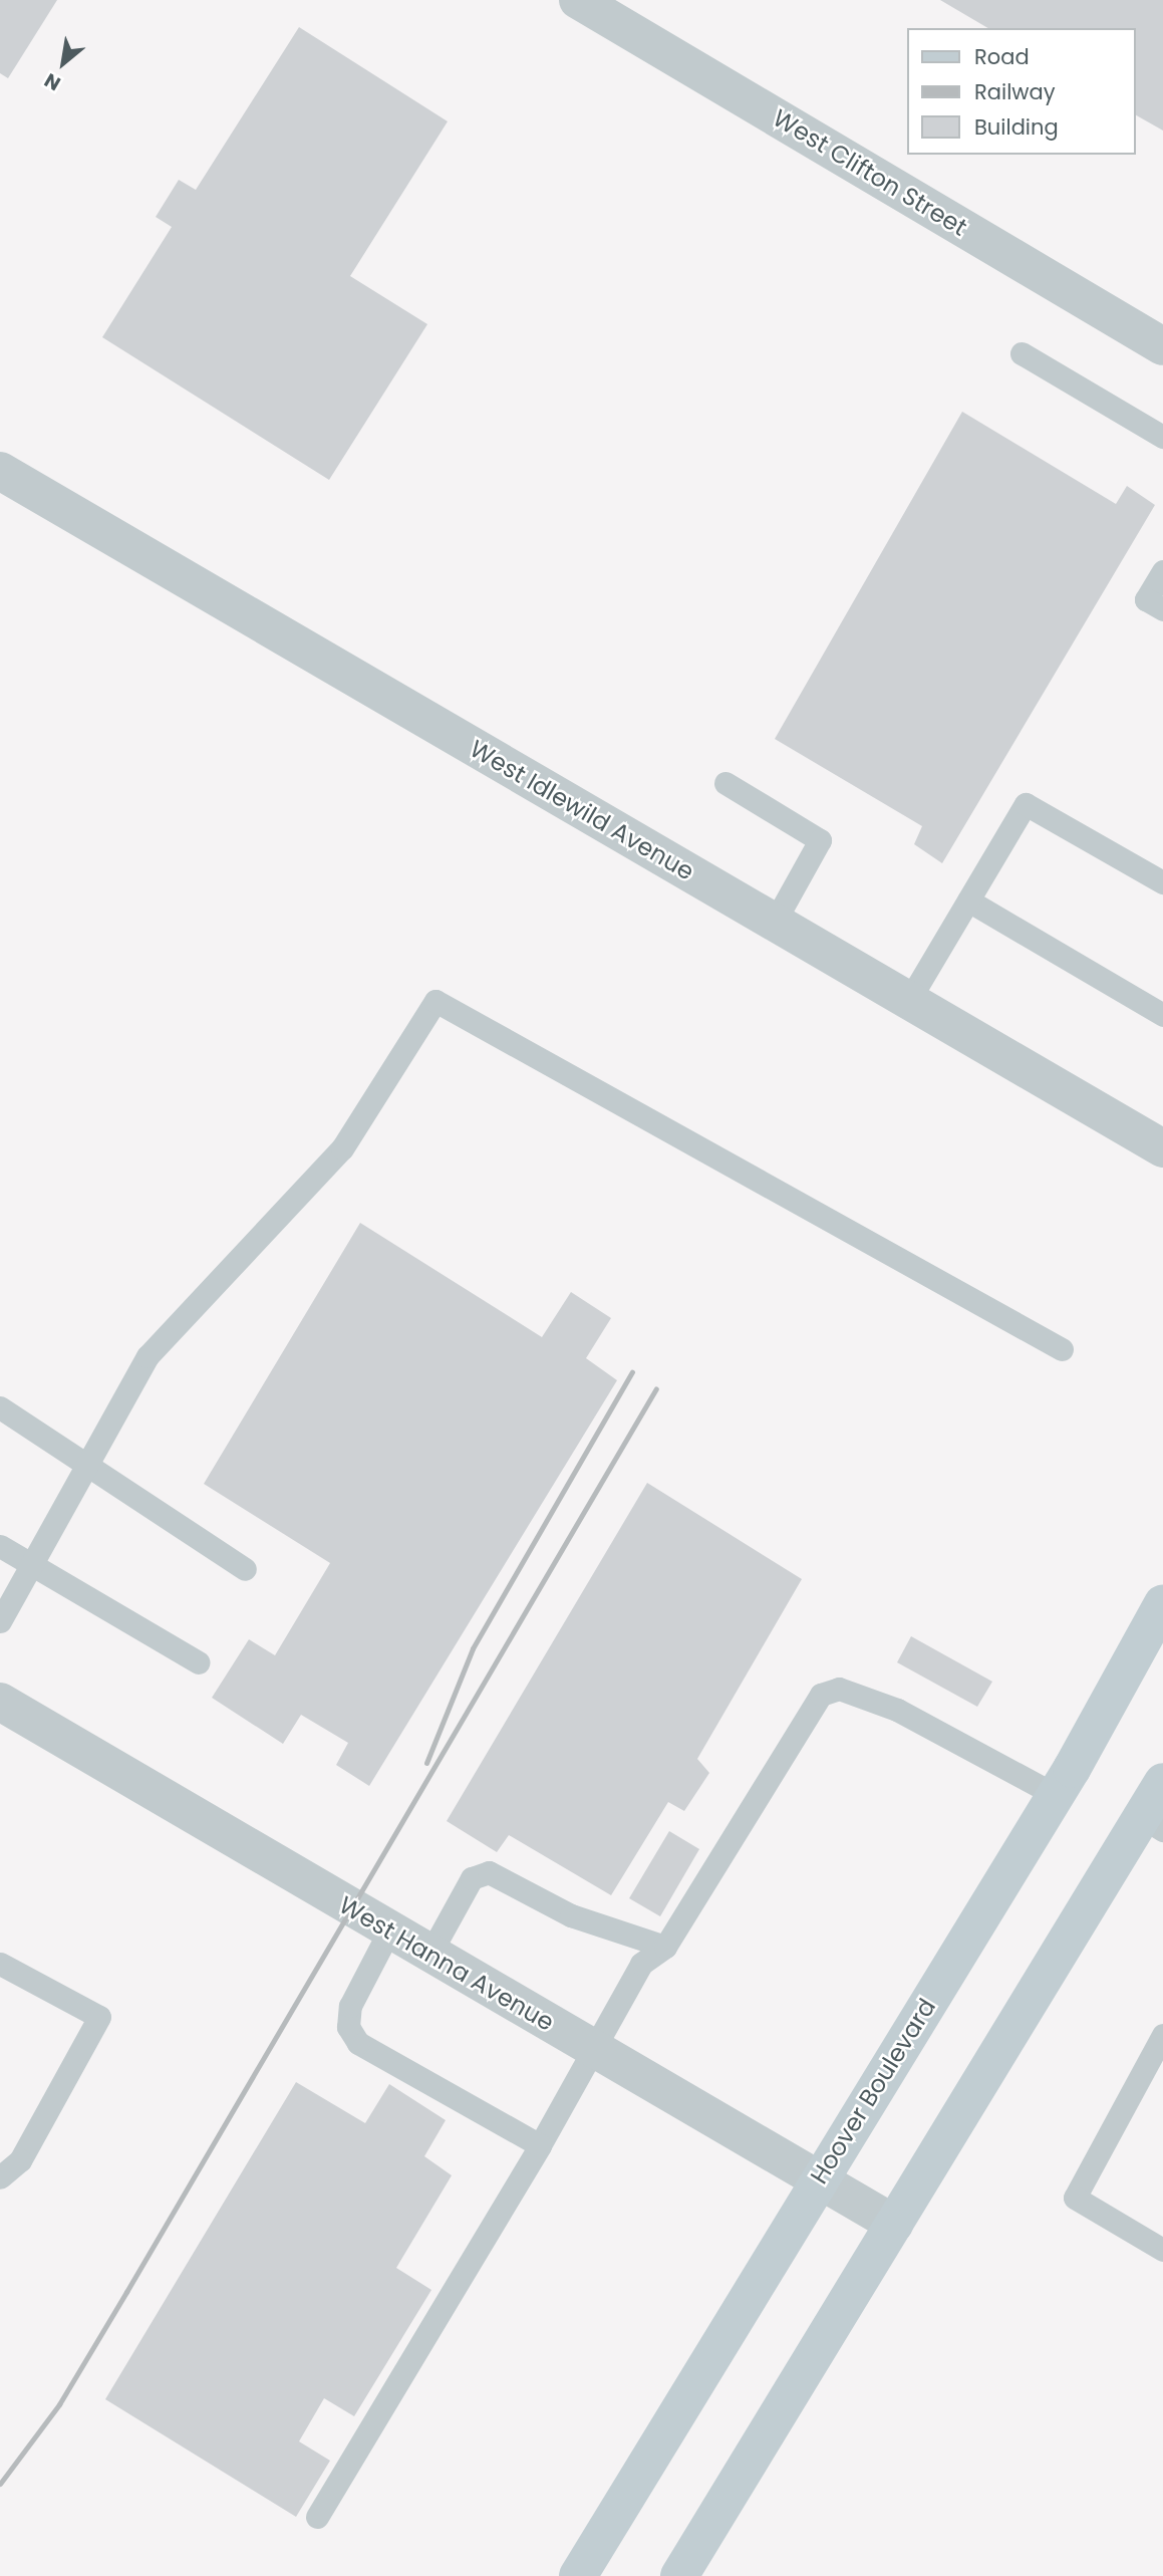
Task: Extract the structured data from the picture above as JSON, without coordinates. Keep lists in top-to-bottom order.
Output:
{
  "streets": {
    "main road": ["Hoover Boulevard"],
    "street": ["West Clifton Street", "West Idlewild Avenue", "West Hanna Avenue"]
  },
  "crossings": [
    ["West Hanna Avenue", "Hoover Boulevard"]
  ],
  "legend": ["Road", "Railway", "Building"],
  "north": "bottom left"
}
